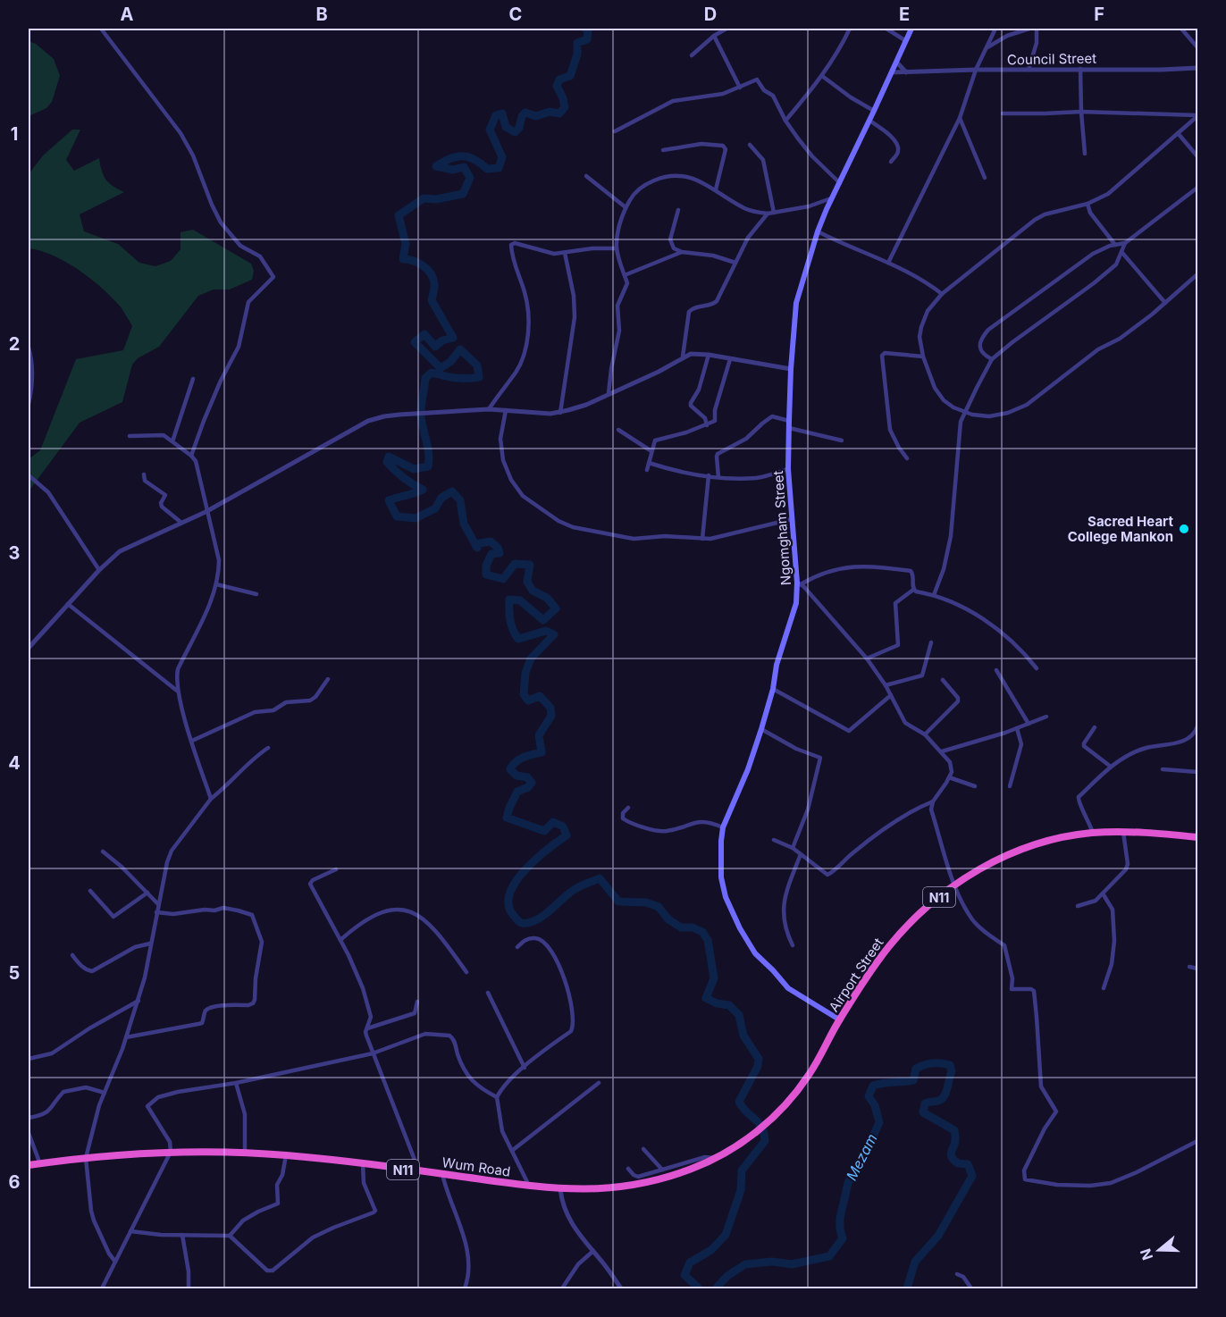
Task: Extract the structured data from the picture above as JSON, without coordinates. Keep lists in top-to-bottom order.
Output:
{
  "streets": {
    "highway": ["N11", "Airport Street", "Wum Road"],
    "main road": ["Ngomgham Street"],
    "street": ["Council Street"]
  },
  "crossings": [
    ["Council Street", "Ngomgham Street"],
    ["Ngomgham Street", "Airport Street"],
    ["Airport Street", "Wum Road"]
  ],
  "water": ["Mezam"],
  "places": ["Sacred Heart College Mankon"],
  "north": "left",
  "grid": {
    "columns": [
      "A",
      "B",
      "C",
      "D",
      "E",
      "F"
    ],
    "rows": [
      "1",
      "2",
      "3",
      "4",
      "5",
      "6"
    ]
  }
}
